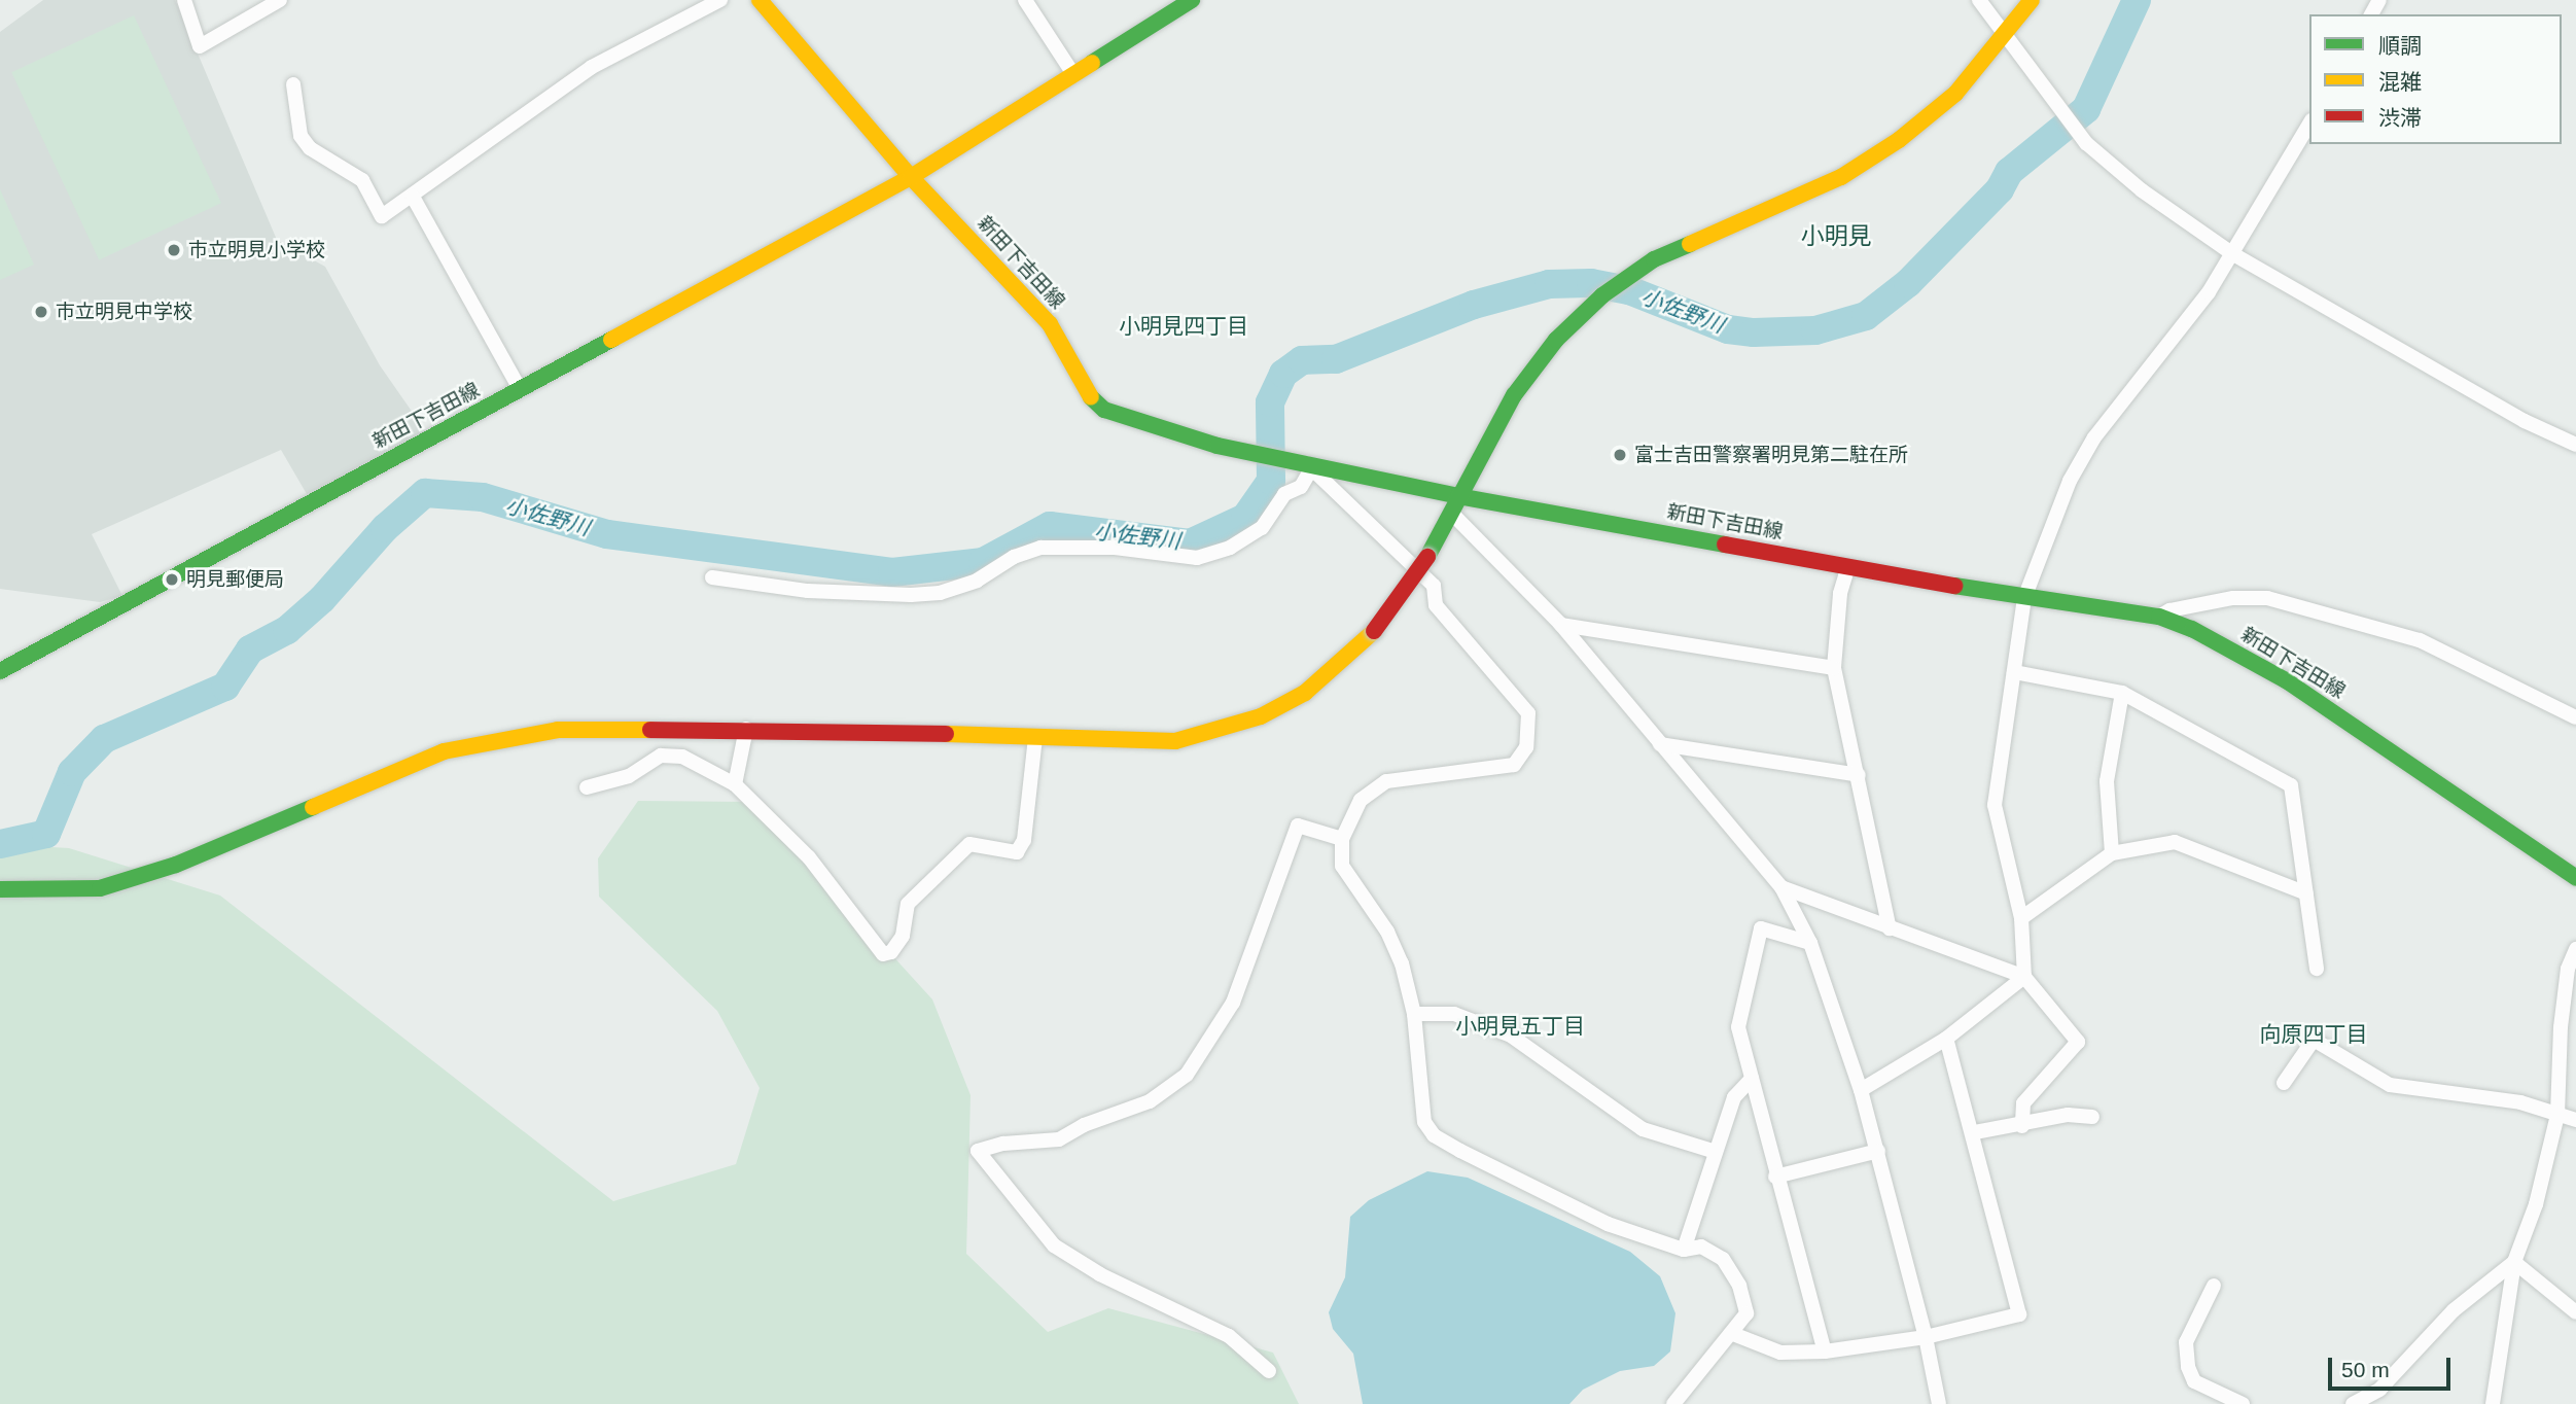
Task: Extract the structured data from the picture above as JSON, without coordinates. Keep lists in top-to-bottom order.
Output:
{
  "streets": {
    "main road": ["新田下吉田線"]
  },
  "districts": [
    "小明見",
    "小明見四丁目",
    "小明見五丁目",
    "向原四丁目"
  ],
  "water": ["小佐野川"],
  "places": [
    "市立明見小学校",
    "市立明見中学校",
    "富士吉田警察署明見第二駐在所",
    "明見郵便局"
  ],
  "legend": ["順調", "混雑", "渋滞"],
  "scale_bar": "50 m"
}
